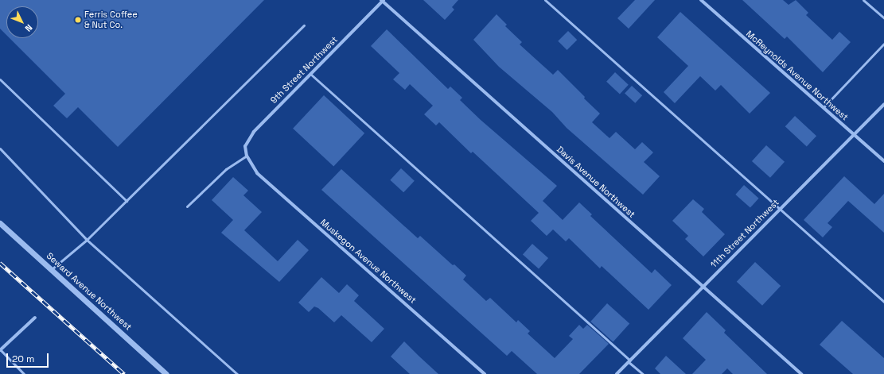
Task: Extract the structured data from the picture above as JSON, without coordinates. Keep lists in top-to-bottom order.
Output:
{
  "streets": {
    "street": [
      "9th Street Northwest",
      "McReynolds Avenue Northwest",
      "Davis Avenue Northwest",
      "11th Street Northwest",
      "Muskegon Avenue Northwest",
      "Seward Avenue Northwest"
    ]
  },
  "crossings": [
    ["9th Street Northwest", "Davis Avenue Northwest"],
    ["9th Street Northwest", "Muskegon Avenue Northwest"],
    ["McReynolds Avenue Northwest", "11th Street Northwest"],
    ["Davis Avenue Northwest", "11th Street Northwest"]
  ],
  "places": ["Ferris Coffee & Nut Co."],
  "scale_bar": "20 m",
  "north": "bottom right"
}
